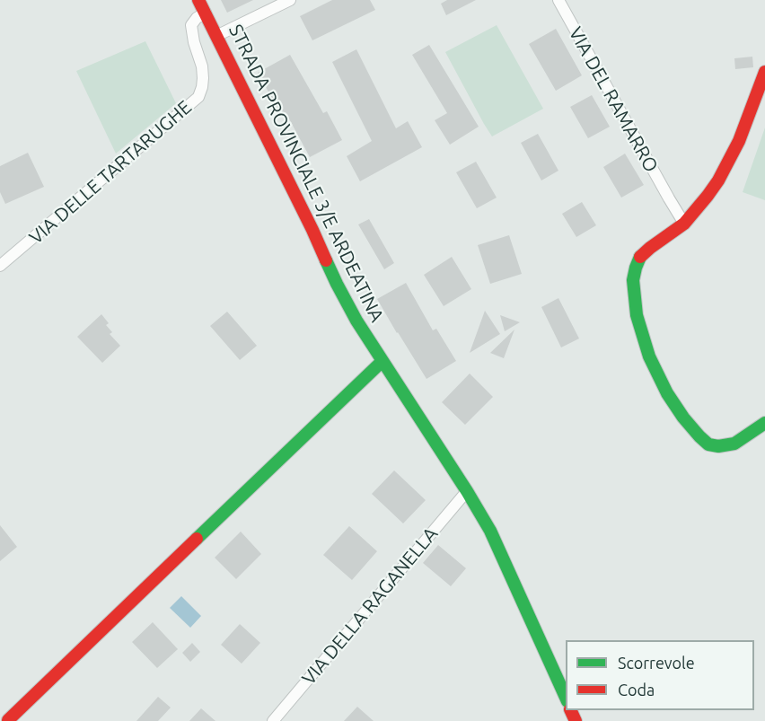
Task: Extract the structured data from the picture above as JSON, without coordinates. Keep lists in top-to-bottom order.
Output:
{
  "streets": {
    "street": [
      "VIA DEL RAMARRO",
      "VIA DELLE TARTARUGHE",
      "STRADA PROVINCIALE 3/E ARDEATINA",
      "VIA DELLA RAGANELLA"
    ]
  },
  "crossings": [
    ["VIA DELLE TARTARUGHE", "STRADA PROVINCIALE 3/E ARDEATINA"],
    ["STRADA PROVINCIALE 3/E ARDEATINA", "VIA DELLA RAGANELLA"]
  ],
  "legend": ["Scorrevole", "Coda"]
}
